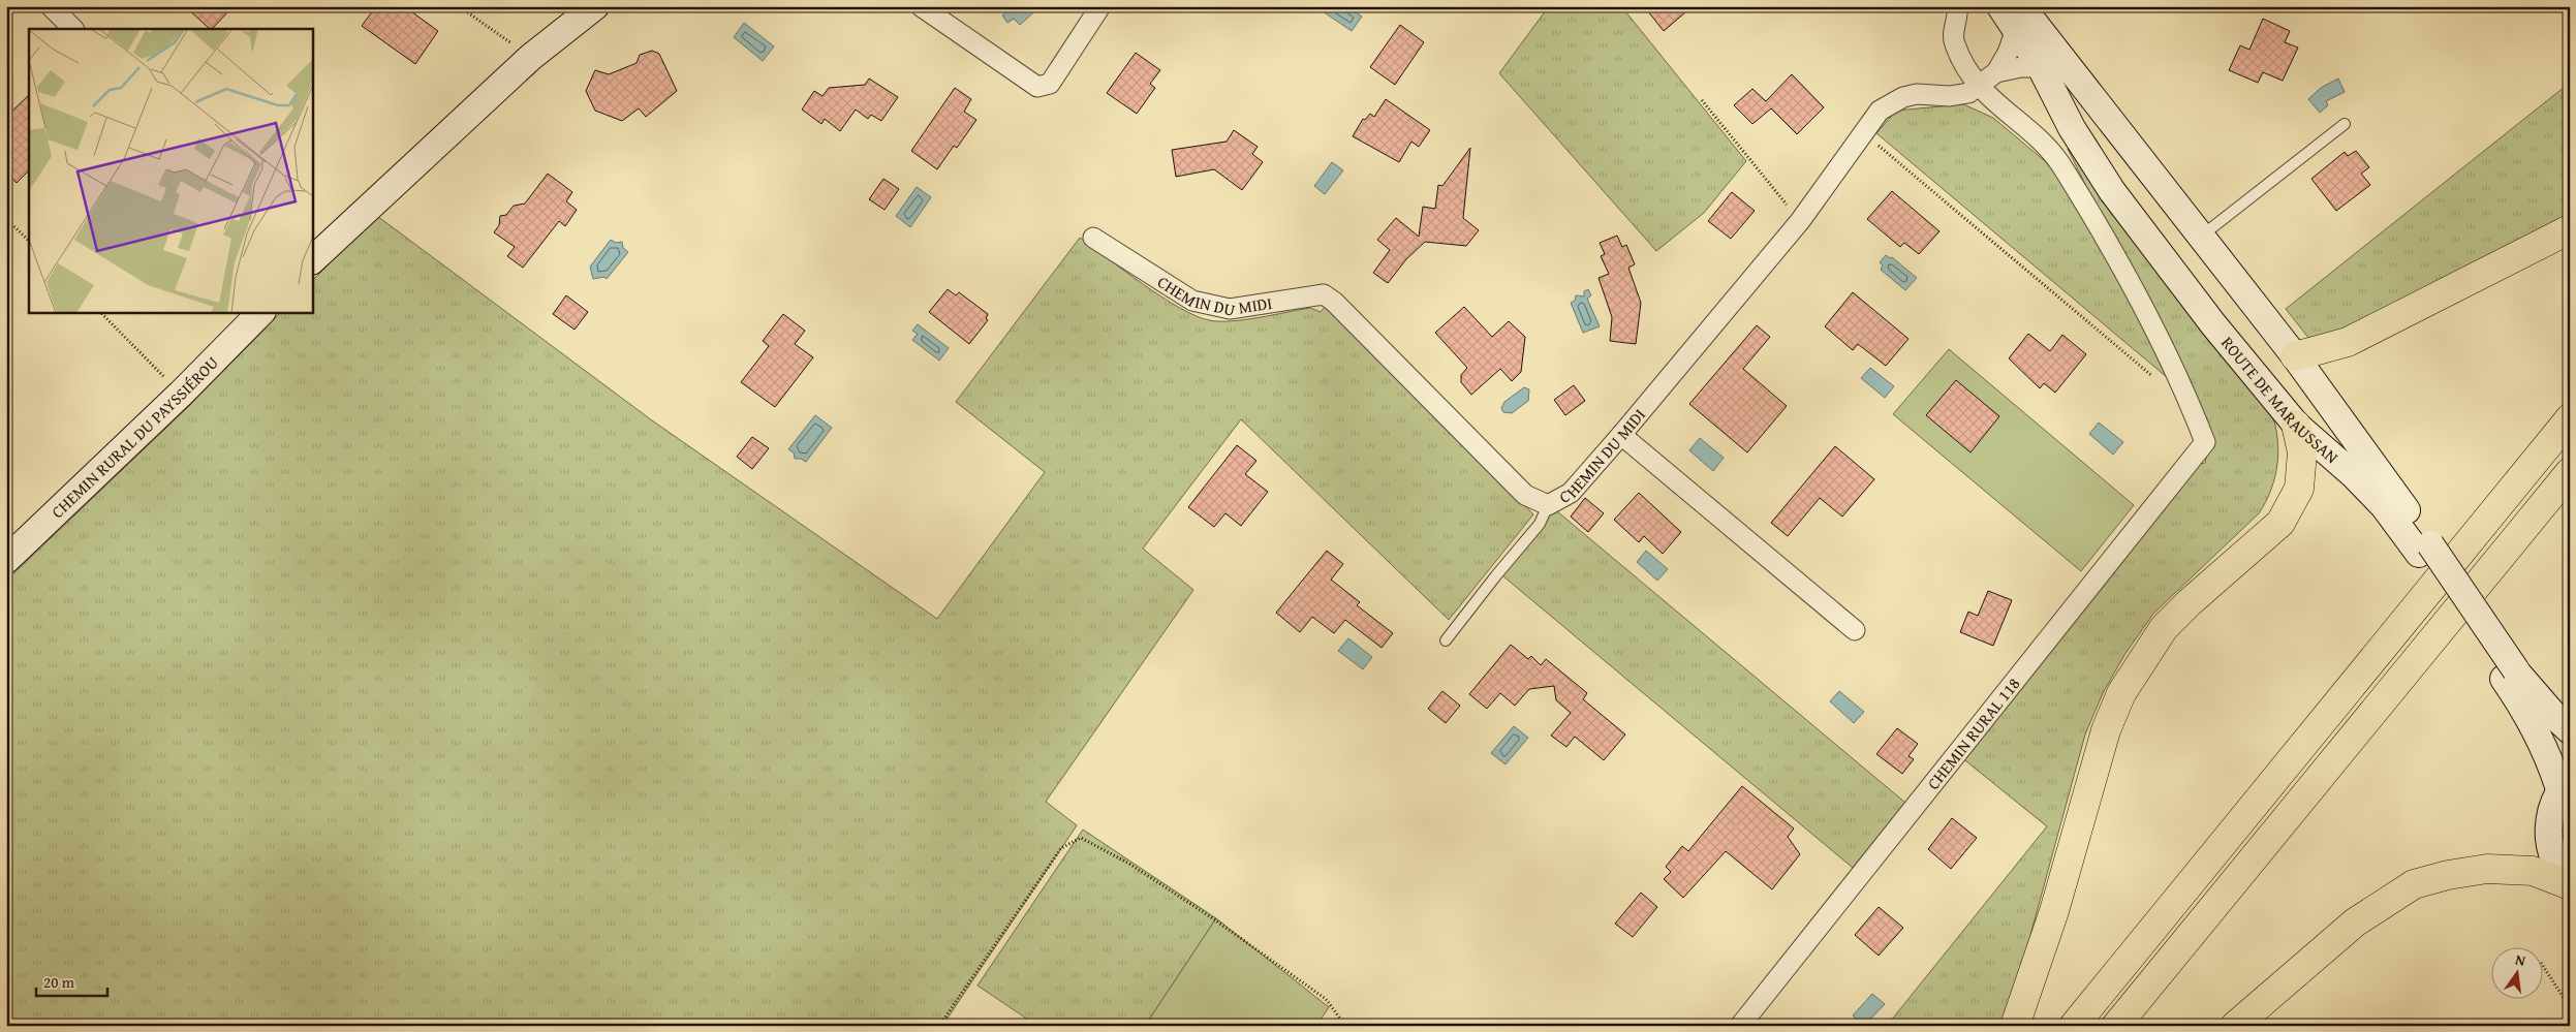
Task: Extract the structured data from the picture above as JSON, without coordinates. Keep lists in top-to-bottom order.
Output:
{
  "streets": {
    "main road": ["ROUTE DE MARAUSSAN", "CHEMIN RURAL DU PAYSSIÉROU"],
    "street": ["CHEMIN DU MIDI", "CHEMIN RURAL 118"]
  },
  "crossings": [
    ["CHEMIN DU MIDI", "CHEMIN RURAL 118"]
  ],
  "scale_bar": "20 m",
  "north": "top"
}
